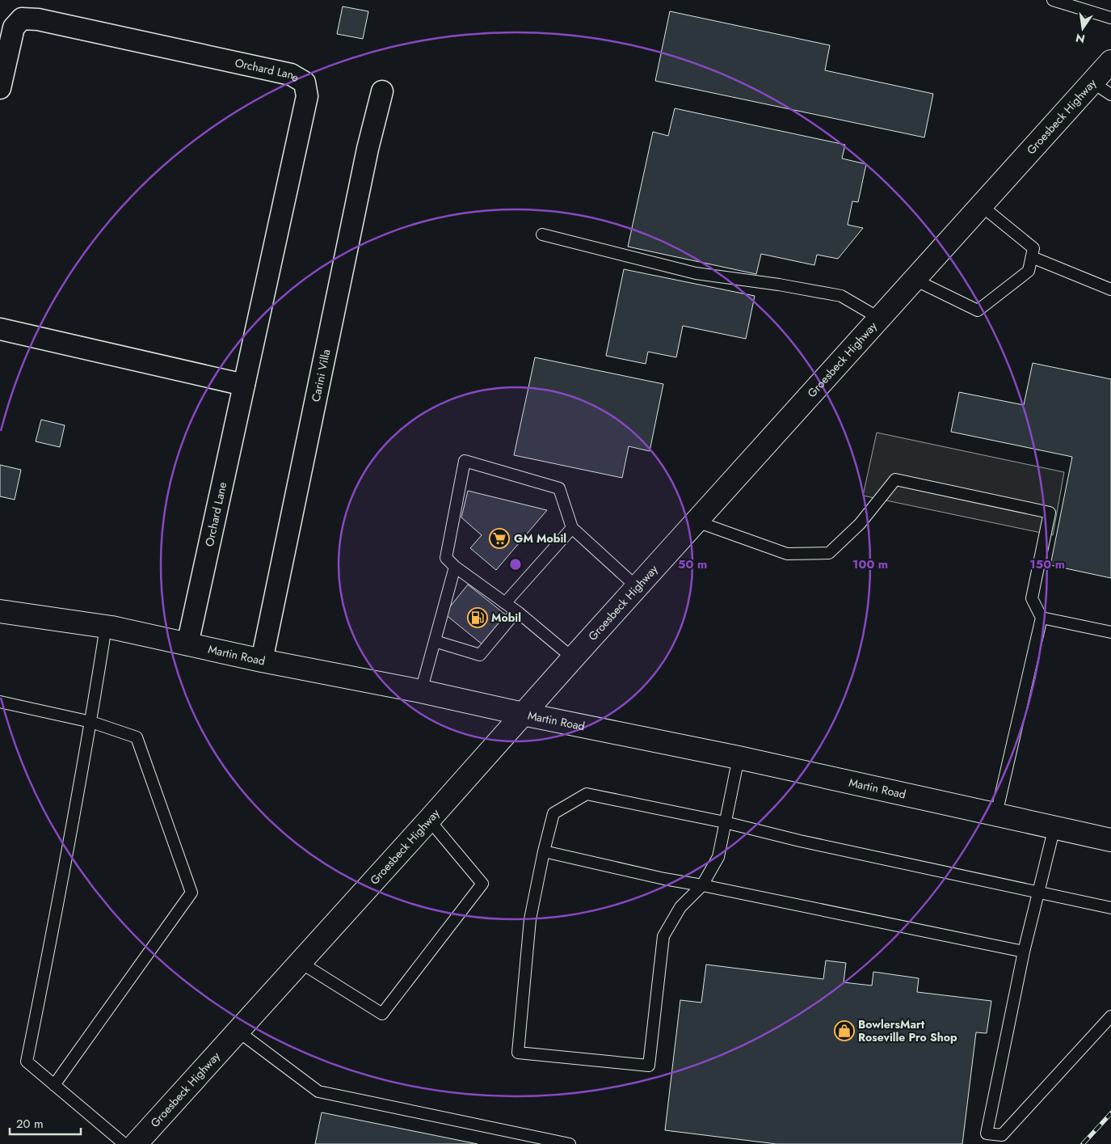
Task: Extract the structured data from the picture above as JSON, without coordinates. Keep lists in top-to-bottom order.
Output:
{
  "streets": {
    "main road": ["Groesbeck Highway", "Martin Road"],
    "street": ["Orchard Lane", "Carini Villa"]
  },
  "crossings": [
    ["Orchard Lane", "Martin Road"],
    ["Groesbeck Highway", "Martin Road"],
    ["Carini Villa", "Martin Road"]
  ],
  "places": {
    "supermarket": ["GM Mobil"],
    "fuel station": ["Mobil"],
    "shop": ["BowlersMart Roseville Pro Shop"]
  },
  "scale_bar": "20 m",
  "north": "bottom",
  "rings": ["50 m", "100 m", "150 m"]
}
